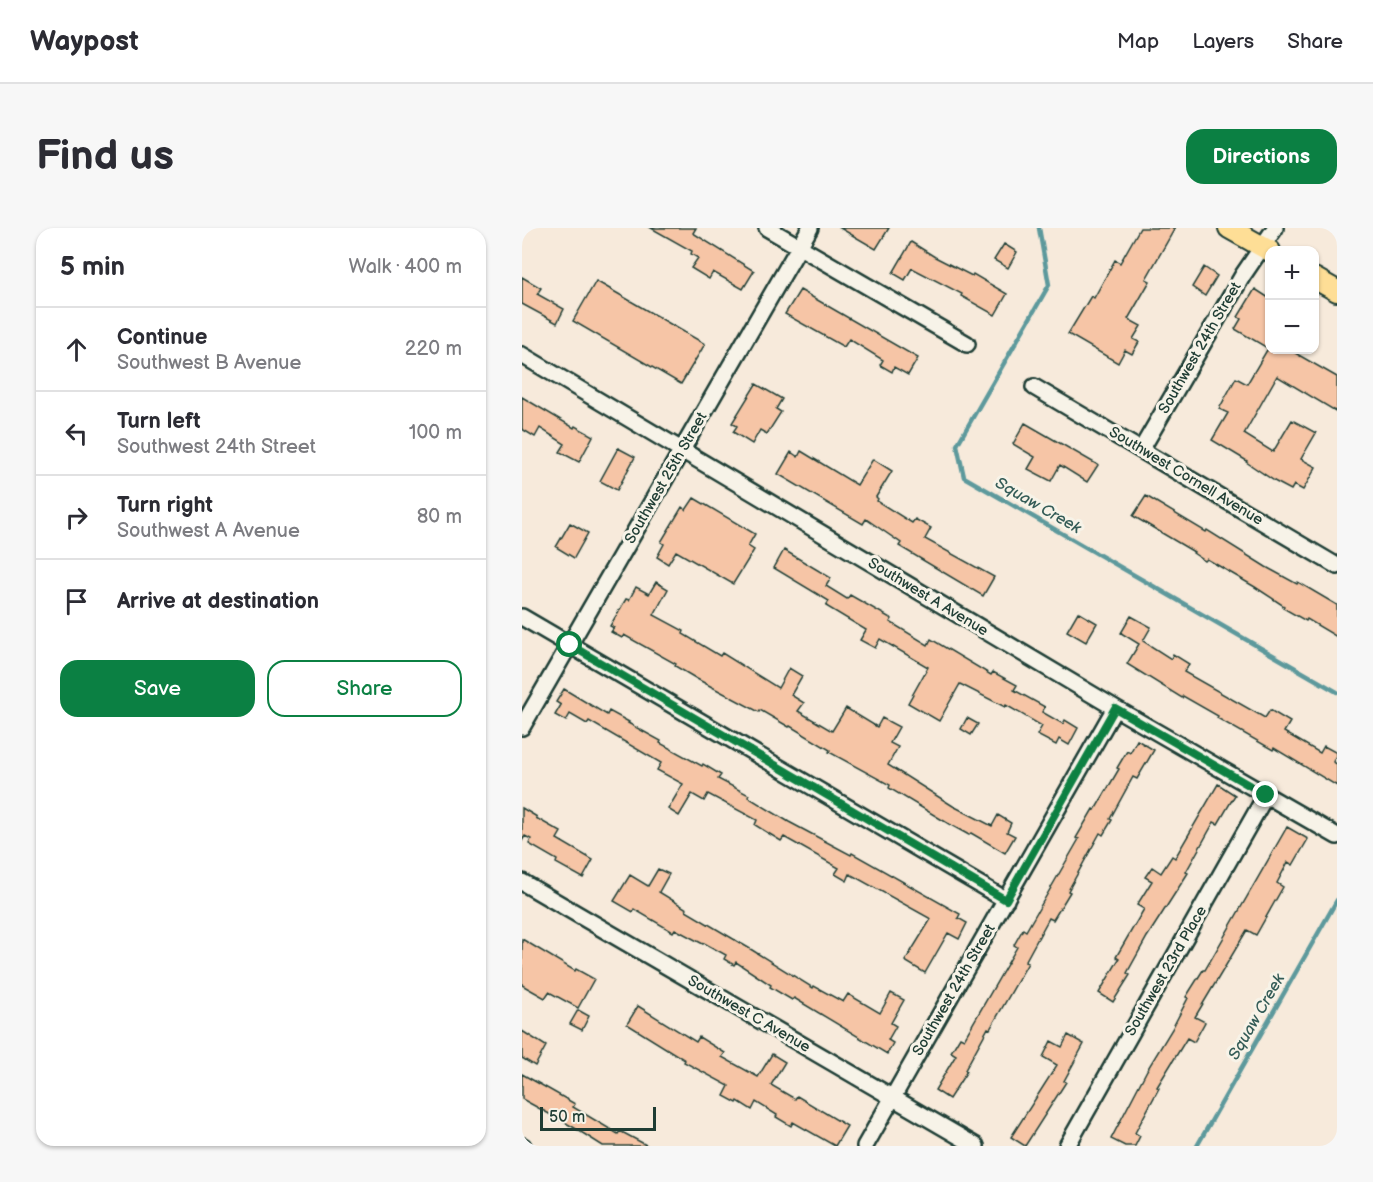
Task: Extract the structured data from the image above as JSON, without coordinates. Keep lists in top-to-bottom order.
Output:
{
  "streets": {
    "street": [
      "Southwest 24th Street",
      "Southwest Cornell Avenue",
      "Southwest 25th Street",
      "Southwest A Avenue",
      "Southwest 23rd Place",
      "Southwest C Avenue"
    ]
  },
  "crossings": [
    ["Southwest 24th Street", "Southwest Cornell Avenue"],
    ["Southwest 24th Street", "Southwest A Avenue"],
    ["Southwest 24th Street", "Southwest C Avenue"],
    ["Southwest 25th Street", "Southwest A Avenue"],
    ["Southwest A Avenue", "Southwest 23rd Place"]
  ],
  "water": ["Squaw Creek"],
  "scale_bar": "50 m",
  "page": {
    "header": "Waypost",
    "nav": ["Map", "Layers", "Share"],
    "buttons": [
      "Directions",
      ["Save", "Share"]
    ],
    "title": "Find us",
    "heading": ["5 min", "Walk · 400 m"],
    "map_buttons": ["+", "−"],
    "list": [
      ["Continue", "Southwest B Avenue", "220 m"],
      ["Turn left", "Southwest 24th Street", "100 m"],
      ["Turn right", "Southwest A Avenue", "80 m"],
      "Arrive at destination"
    ],
    "scale": "50 m"
  }
}
